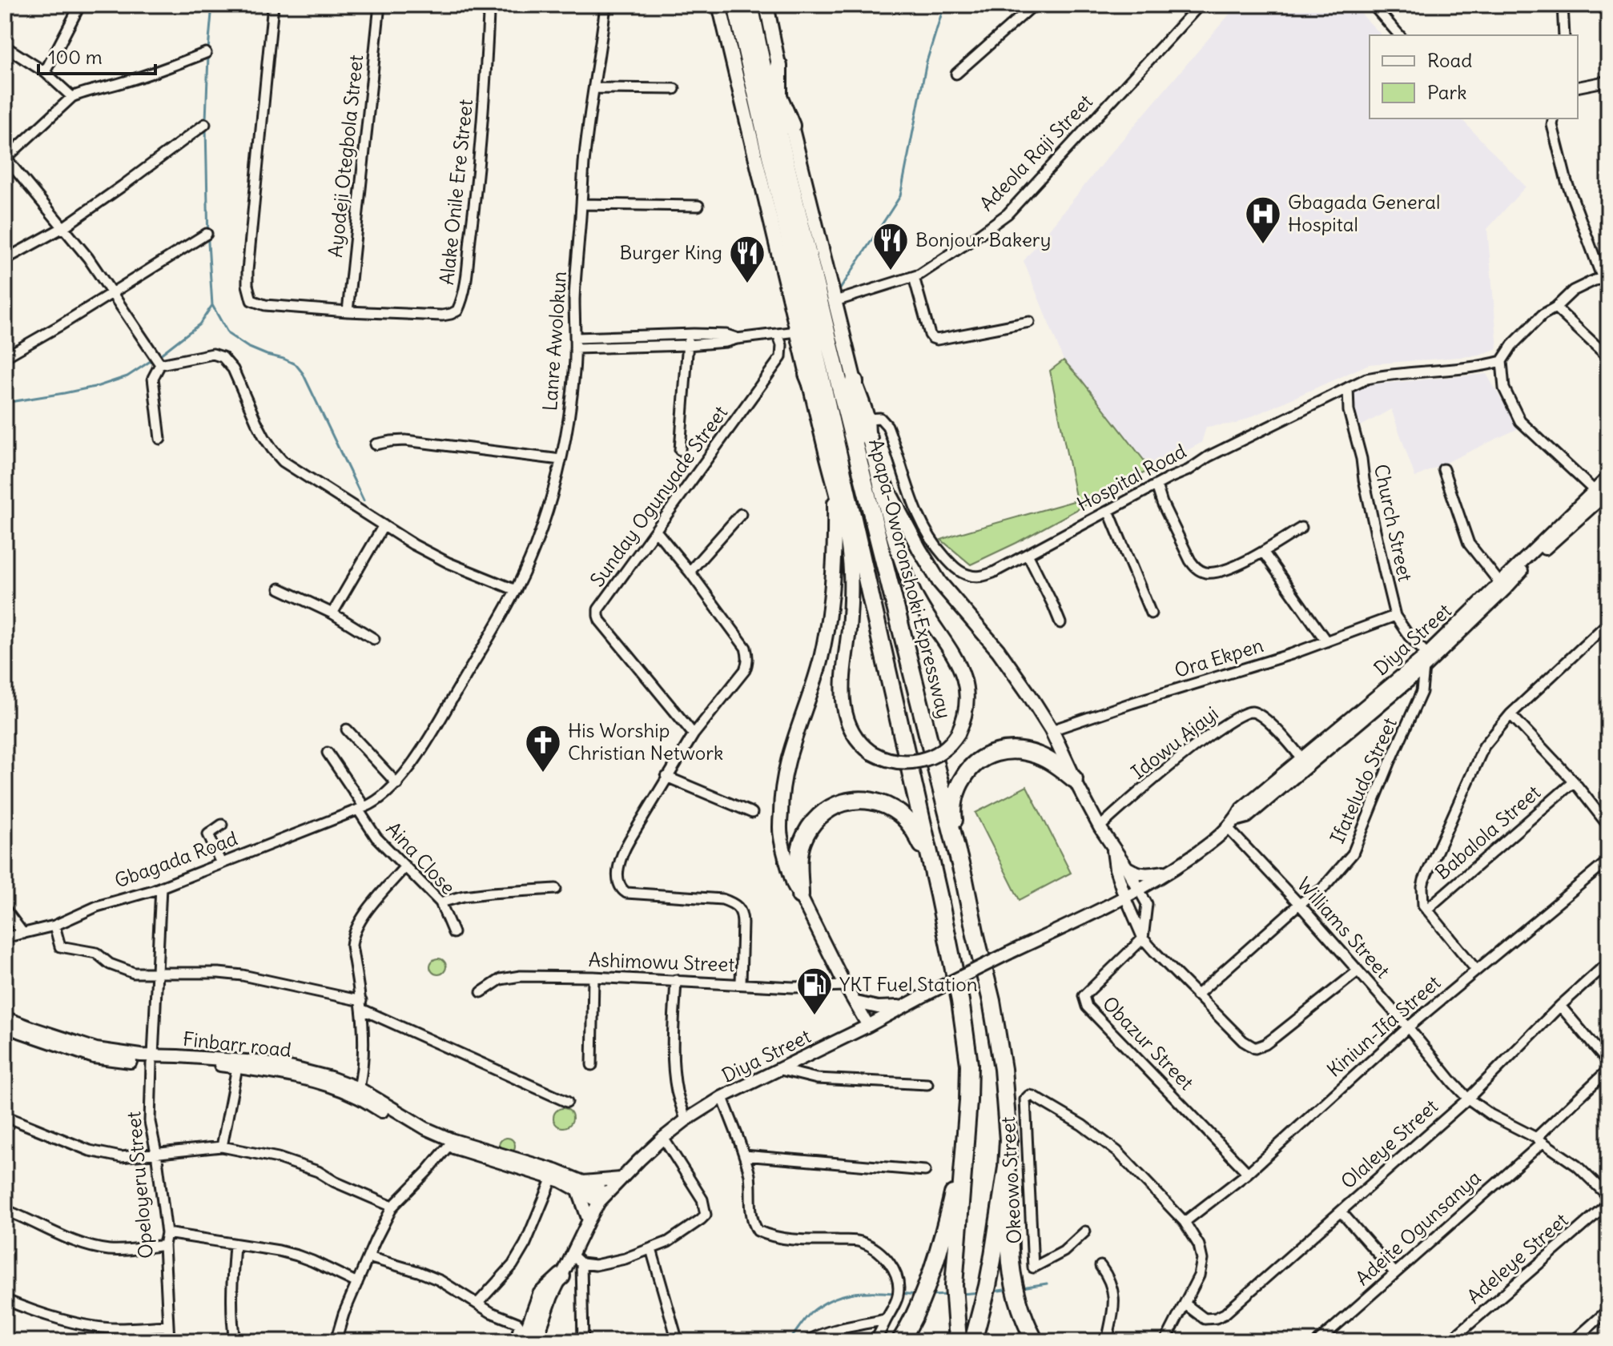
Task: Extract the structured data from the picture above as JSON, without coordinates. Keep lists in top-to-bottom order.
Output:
{
  "streets": {
    "highway": ["Apapa-Oworonshoki Expressway"],
    "main road": ["Diya Street", "Finbarr road"],
    "street": [
      "Adeola Raji Street",
      "Ayodeji Otegbola Street",
      "Alake Onile Ere Street",
      "Lanre Awolokun",
      "Hospital Road",
      "Sunday Ogunyade Street",
      "Church Street",
      "Ora Ekpen",
      "Idowu Ajayi",
      "Ifateludo Street",
      "Babalola Street",
      "Aina Close",
      "Gbagada Road",
      "Williams Street",
      "Ashimowu Street",
      "Kiniun-Ifa Street",
      "Obazur Street",
      "Olaleye Street",
      "Okeowo Street",
      "Opeloyeru Street",
      "Adeite Ogunsanya",
      "Adeleye Street"
    ]
  },
  "crossings": [
    ["Adeola Raji Street", "Apapa-Oworonshoki Expressway"],
    ["Ayodeji Otegbola Street", "Alake Onile Ere Street"],
    ["Lanre Awolokun", "Aina Close"],
    ["Lanre Awolokun", "Gbagada Road"],
    ["Hospital Road", "Church Street"],
    ["Church Street", "Diya Street"],
    ["Church Street", "Ora Ekpen"],
    ["Diya Street", "Idowu Ajayi"],
    ["Diya Street", "Ifateludo Street"],
    ["Diya Street", "Williams Street"],
    ["Ifateludo Street", "Williams Street"],
    ["Aina Close", "Gbagada Road"],
    ["Gbagada Road", "Opeloyeru Street"],
    ["Williams Street", "Kiniun-Ifa Street"],
    ["Williams Street", "Olaleye Street"],
    ["Williams Street", "Adeite Ogunsanya"],
    ["Kiniun-Ifa Street", "Obazur Street"],
    ["Kiniun-Ifa Street", "Okeowo Street"],
    ["Finbarr road", "Opeloyeru Street"],
    ["Olaleye Street", "Okeowo Street"]
  ],
  "places": {
    "hospital": ["Gbagada General Hospital"],
    "restaurant": ["Bonjour Bakery", "Burger King"],
    "church": ["His Worship Christian Network"],
    "fuel station": ["YKT Fuel Station"]
  },
  "legend": ["Road", "Park"],
  "scale_bar": "100 m"
}
